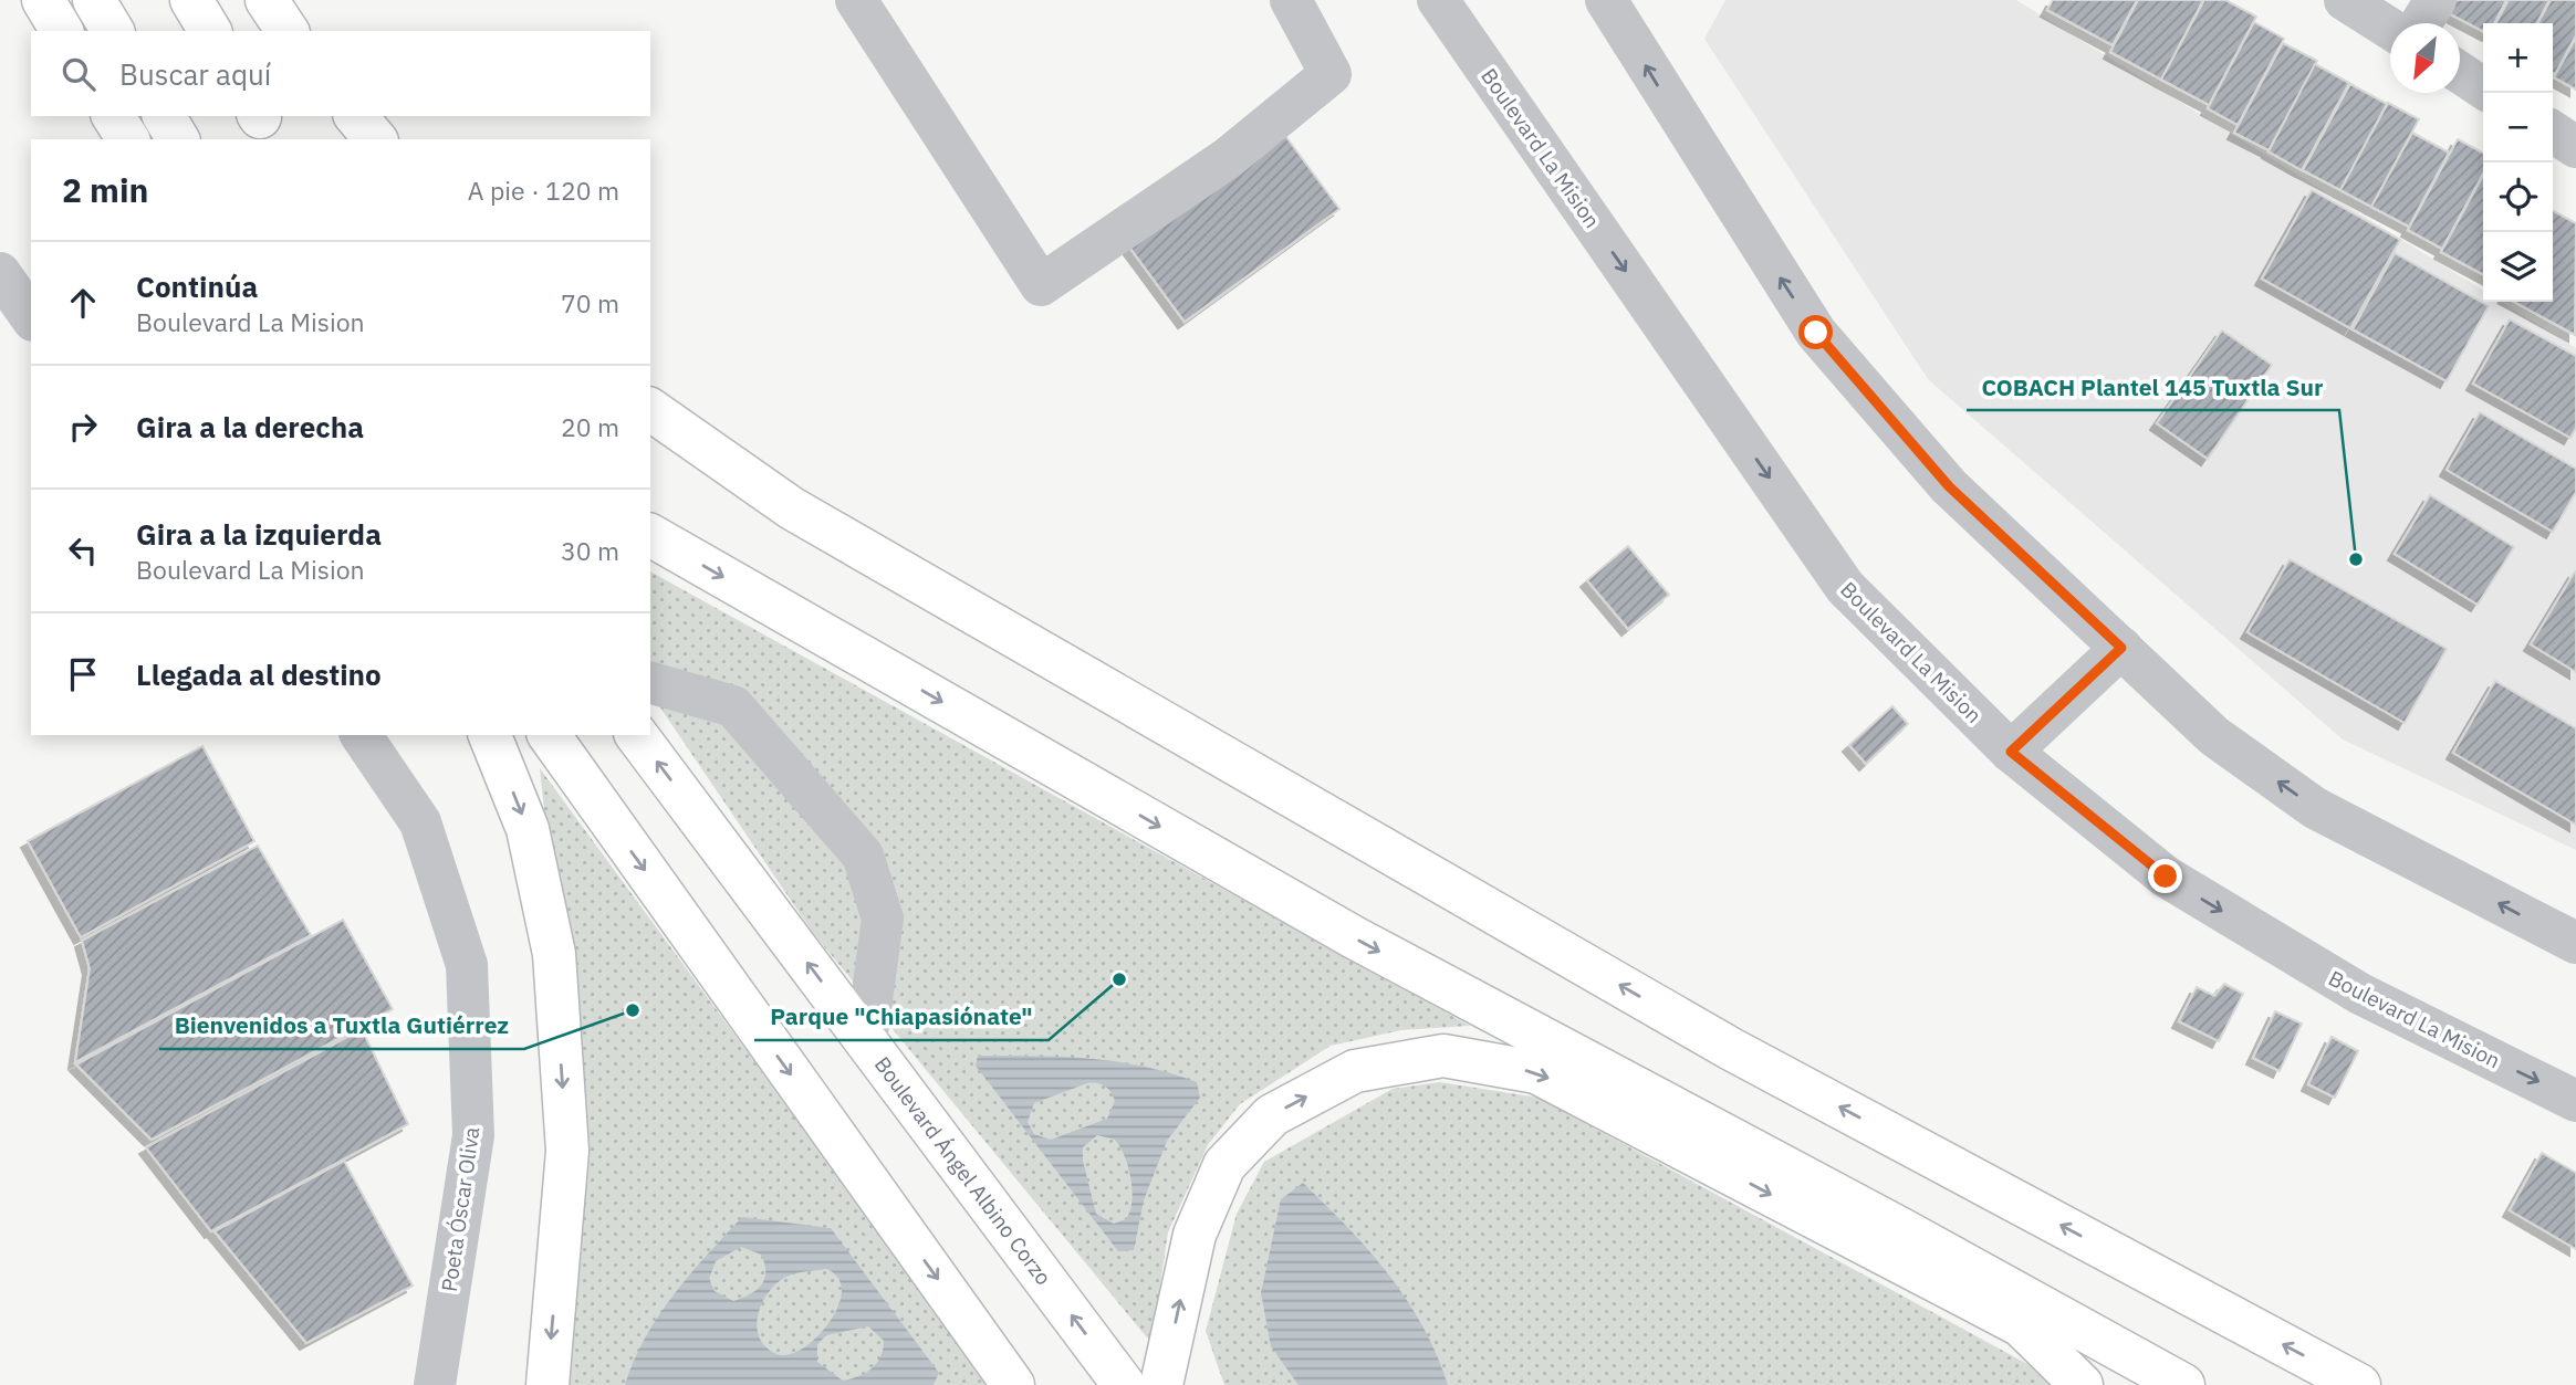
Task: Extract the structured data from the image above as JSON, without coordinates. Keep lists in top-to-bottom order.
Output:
{
  "streets": {
    "main road": ["Boulevard Ángel Albino Corzo"],
    "street": ["Boulevard La Mision", "Poeta Óscar Oliva"]
  },
  "places": ["COBACH Plantel 145 Tuxtla Sur", "Parque \"Chiapasiónate\"", "Bienvenidos a Tuxtla Gutiérrez"],
  "north": "bottom left",
  "page": {
    "map_buttons": ["+", "−"],
    "search": "Buscar aquí",
    "heading": ["2 min", "A pie · 120 m"],
    "list": [
      ["Continúa", "Boulevard La Mision", "70 m"],
      ["Gira a la derecha", "20 m"],
      ["Gira a la izquierda", "Boulevard La Mision", "30 m"],
      "Llegada al destino"
    ]
  }
}
